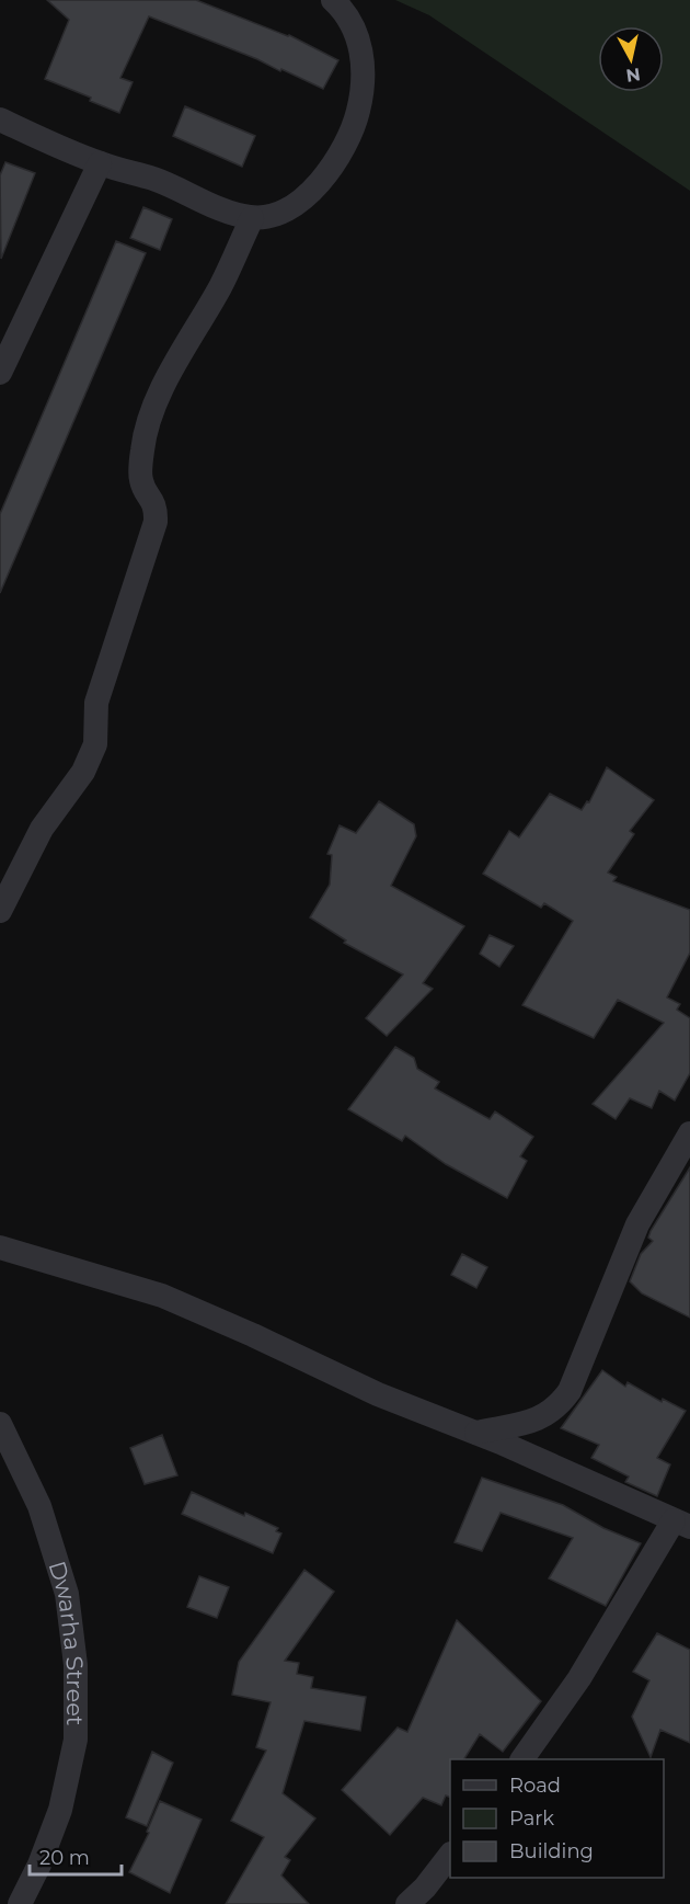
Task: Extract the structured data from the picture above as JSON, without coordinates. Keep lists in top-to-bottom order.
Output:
{
  "streets": {
    "street": ["Dwarha Street"]
  },
  "legend": ["Road", "Park", "Building"],
  "scale_bar": "20 m",
  "north": "bottom"
}
